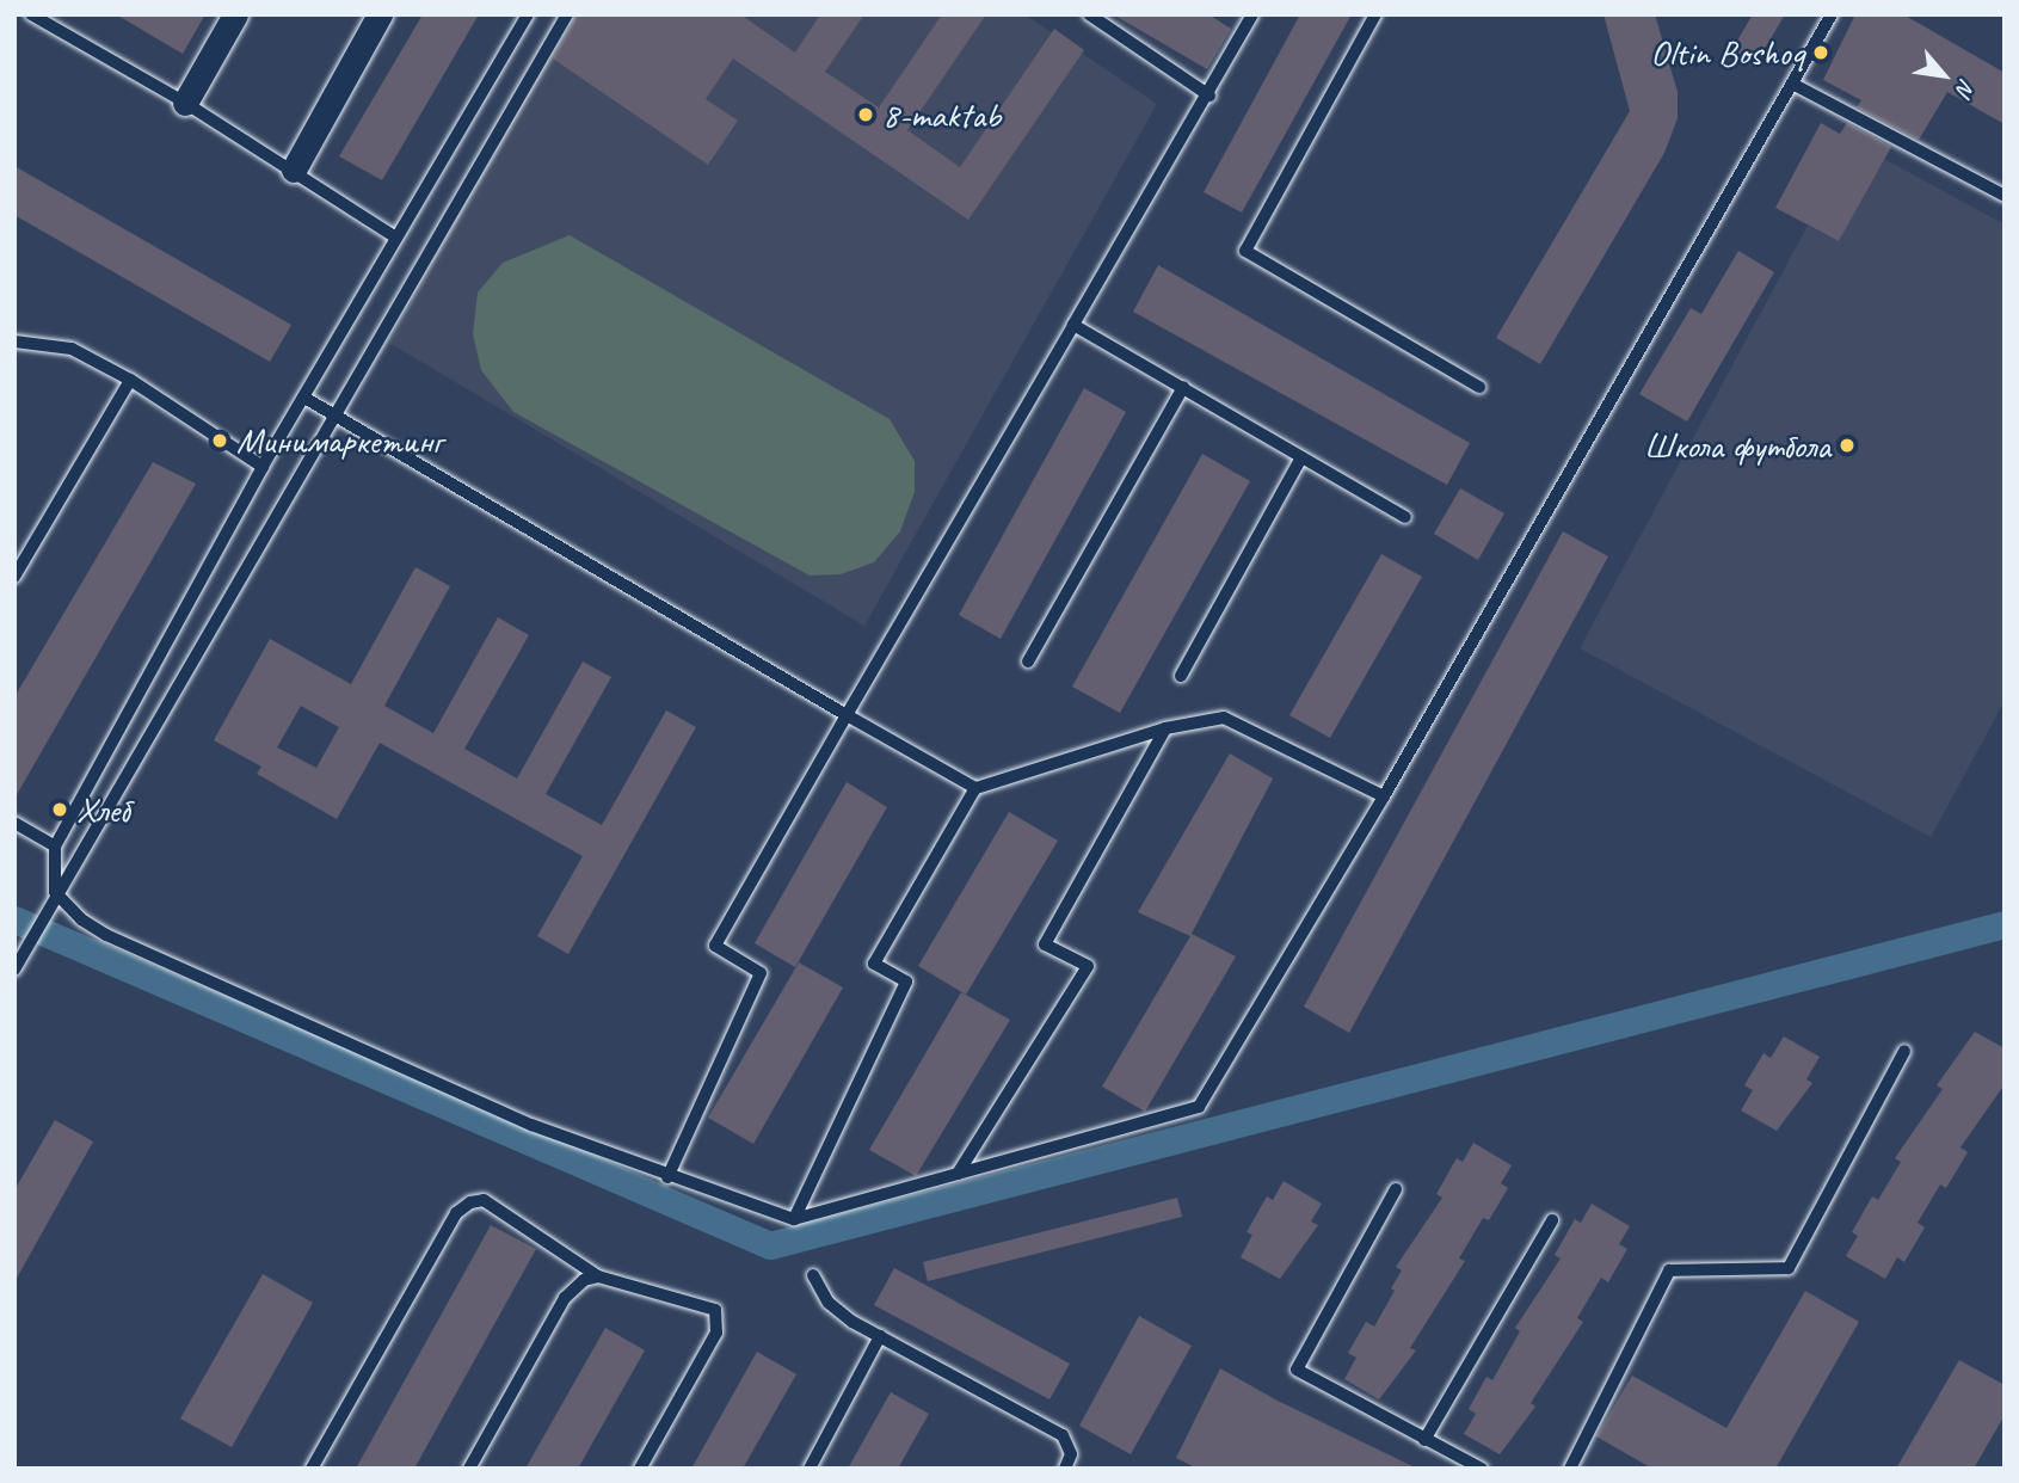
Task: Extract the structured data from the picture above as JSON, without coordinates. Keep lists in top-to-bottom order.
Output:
{
  "places": [
    "Oltin Boshoq",
    "8-maktab",
    "Минимаркетинг",
    "Школа футбола",
    "Хлеб"
  ],
  "north": "bottom right"
}
